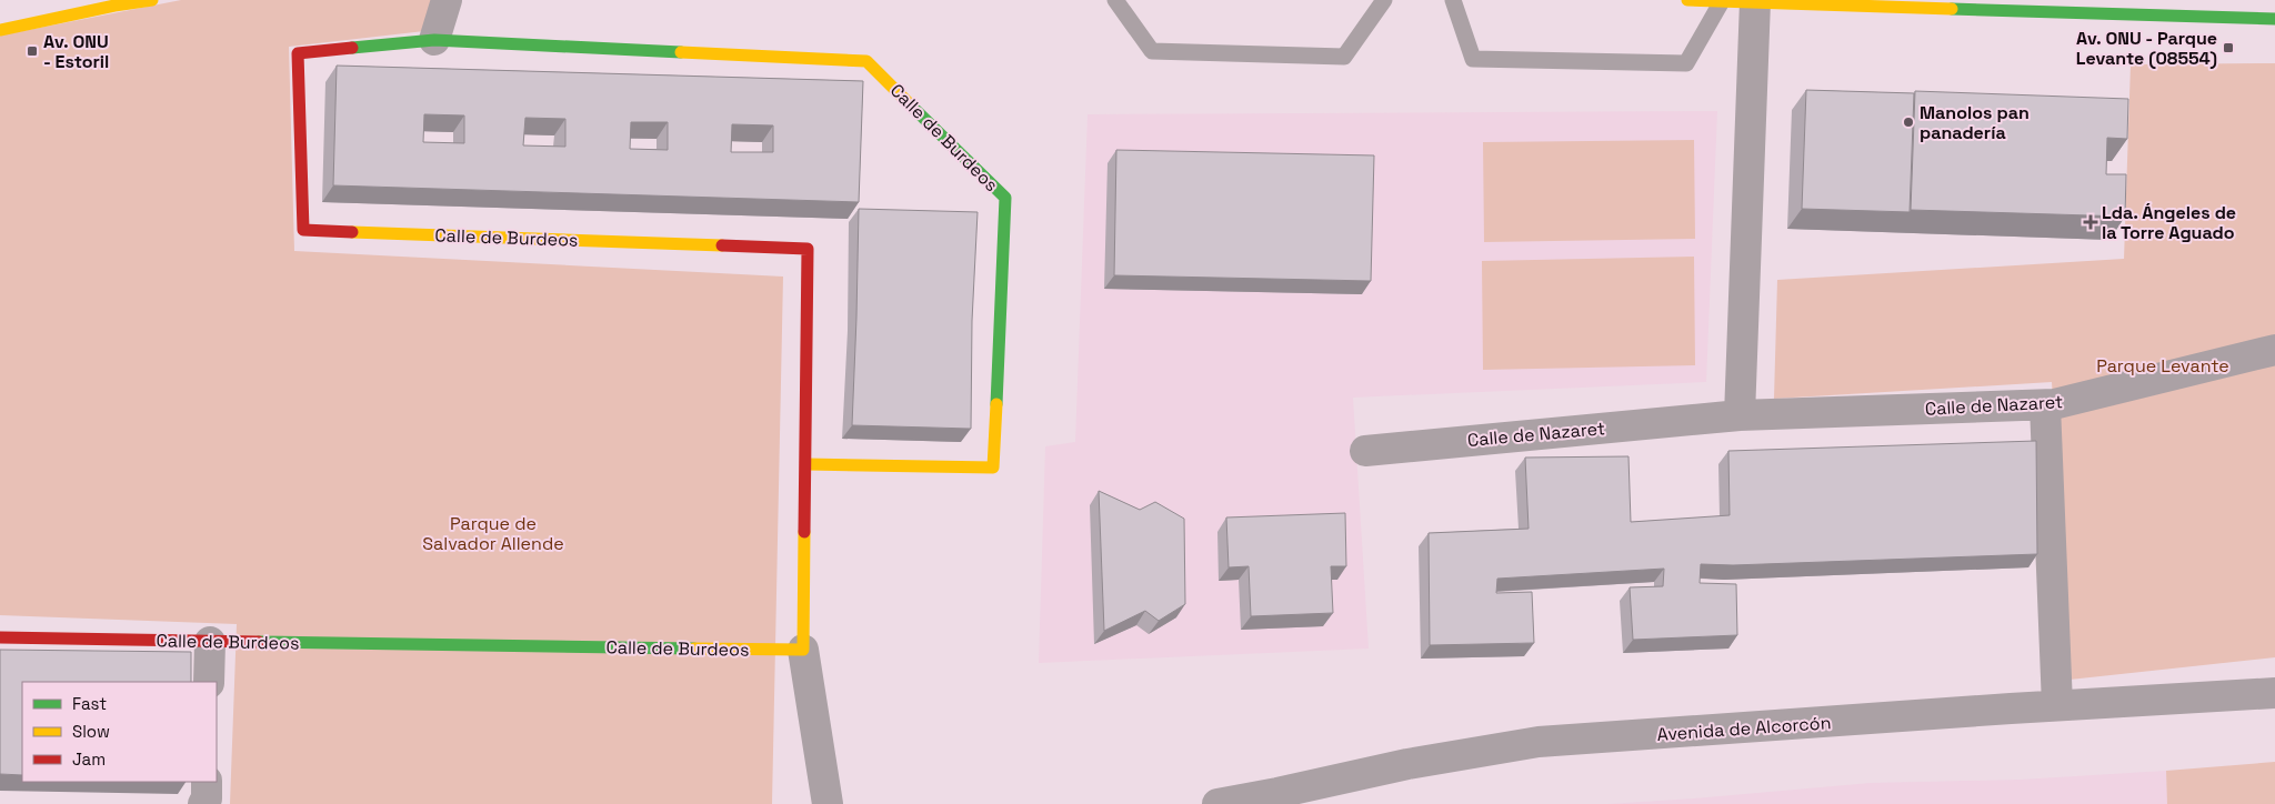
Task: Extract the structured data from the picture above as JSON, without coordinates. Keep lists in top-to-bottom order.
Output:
{
  "streets": {
    "street": ["Calle de Burdeos", "Calle de Nazaret", "Avenida de Alcorcón"]
  },
  "parks": ["Parque Levante", "Parque de Salvador Allende"],
  "places": {
    "transit": ["Av. ONU - Parque Levante (08554)", "Av. ONU - Estoril"],
    "other": ["Manolos pan panadería"],
    "health": ["Lda. Ángeles de la Torre Aguado"]
  },
  "legend": ["Fast", "Slow", "Jam"]
}
